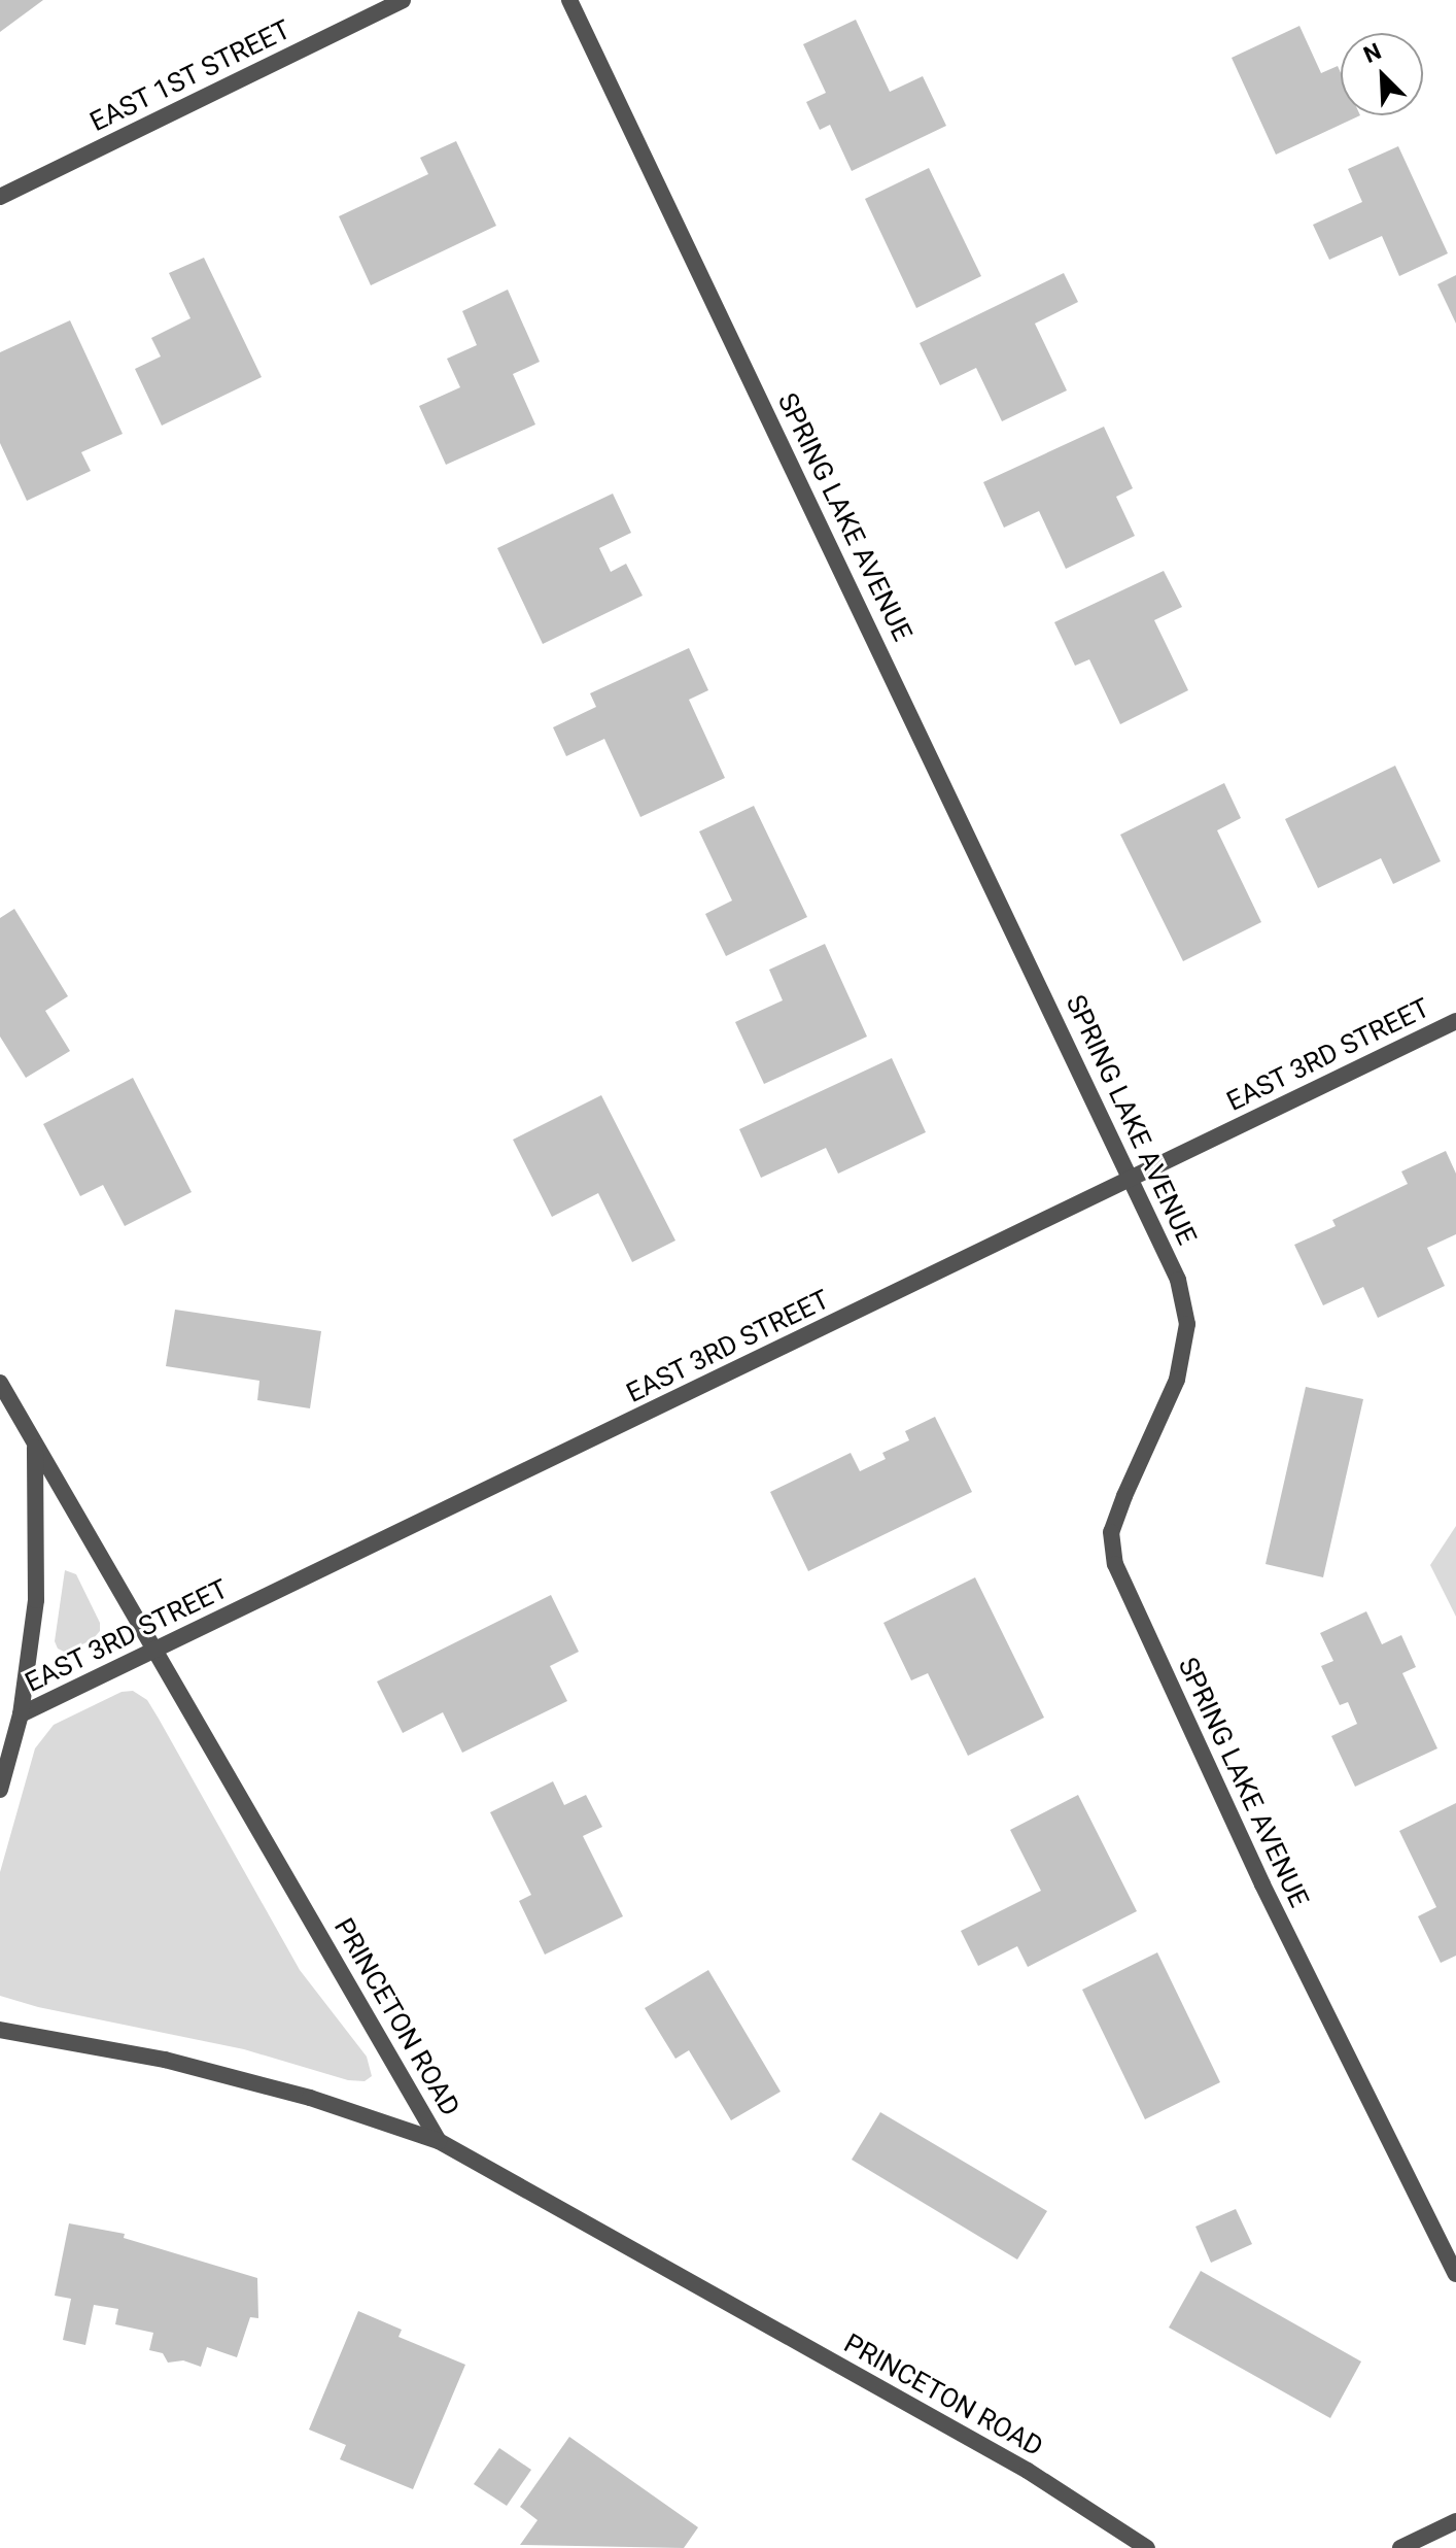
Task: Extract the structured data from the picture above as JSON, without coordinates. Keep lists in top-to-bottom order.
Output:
{
  "streets": {
    "street": [
      "EAST 1ST STREET",
      "SPRING LAKE AVENUE",
      "EAST 3RD STREET",
      "PRINCETON ROAD"
    ]
  },
  "crossings": [
    ["SPRING LAKE AVENUE", "EAST 3RD STREET"],
    ["EAST 3RD STREET", "PRINCETON ROAD"]
  ],
  "north": "top left"
}
